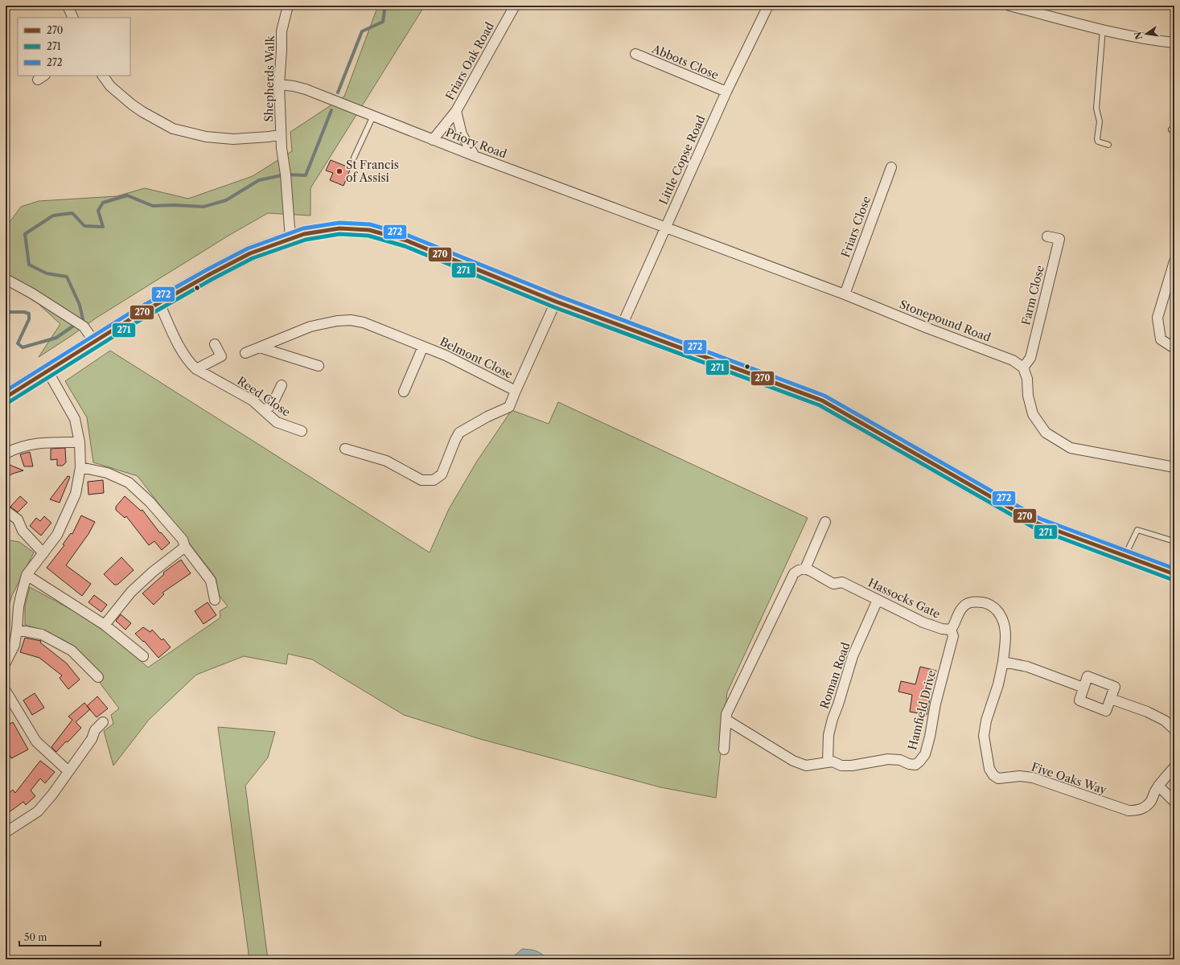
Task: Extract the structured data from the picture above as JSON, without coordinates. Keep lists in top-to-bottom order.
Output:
{
  "streets": {
    "street": [
      "Friars Oak Road",
      "Abbots Close",
      "Shepherds Walk",
      "Priory Road",
      "Little Copse Road",
      "Friars Close",
      "Farm Close",
      "Stonepound Road",
      "Belmont Close",
      "Reed Close",
      "Hassocks Gate",
      "Roman Road",
      "Hamfield Drive",
      "Five Oaks Way"
    ]
  },
  "crossings": [
    ["Friars Oak Road", "Priory Road"],
    ["Abbots Close", "Little Copse Road"],
    ["Shepherds Walk", "Priory Road"],
    ["Priory Road", "Little Copse Road"],
    ["Priory Road", "Stonepound Road"],
    ["Little Copse Road", "Stonepound Road"],
    ["Friars Close", "Stonepound Road"],
    ["Farm Close", "Stonepound Road"],
    ["Hassocks Gate", "Roman Road"],
    ["Hassocks Gate", "Hamfield Drive"],
    ["Hassocks Gate", "Five Oaks Way"],
    ["Roman Road", "Hamfield Drive"]
  ],
  "places": ["St Francis of Assisi"],
  "lines": ["transit line 272", "transit line 270", "transit line 271"],
  "legend": ["270", "271", "272"],
  "scale_bar": "50 m",
  "north": "left"
}
